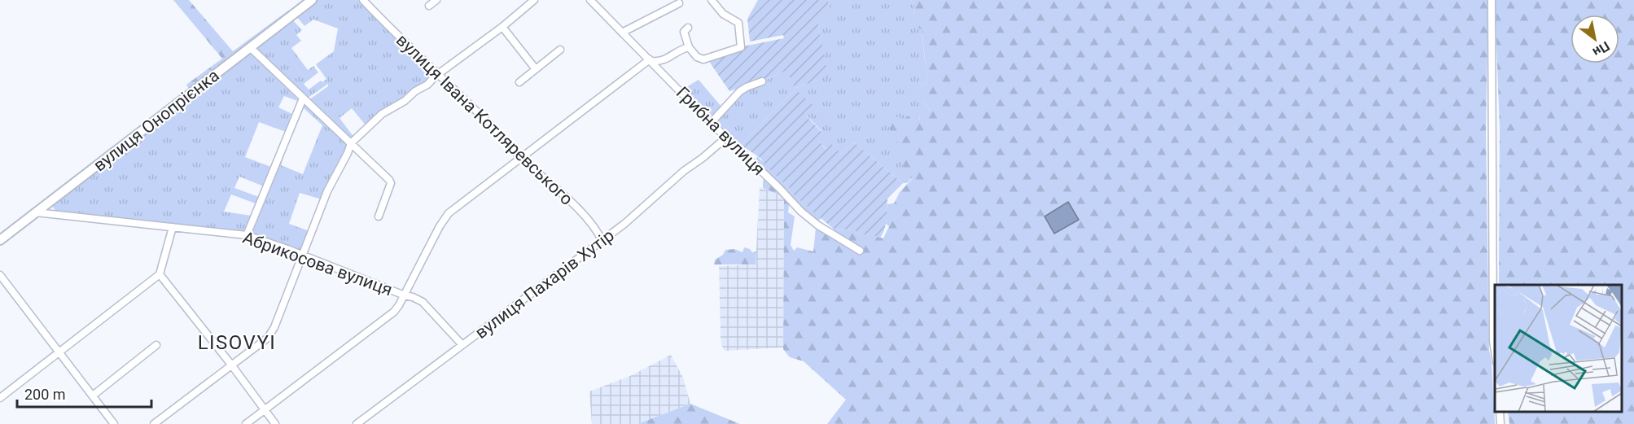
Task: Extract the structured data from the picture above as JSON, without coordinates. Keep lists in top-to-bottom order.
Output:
{
  "streets": {
    "main road": ["вулиця Онопрієнка"],
    "street": [
      "вулиця Івана Котляревського",
      "Грибна вулиця",
      "Абрикосова вулиця",
      "вулиця Пахарів Хутір"
    ]
  },
  "crossings": [
    ["вулиця Івана Котляревського", "вулиця Пахарів Хутір"],
    ["вулиця Онопрієнка", "Абрикосова вулиця"],
    ["Грибна вулиця", "вулиця Пахарів Хутір"],
    ["Абрикосова вулиця", "вулиця Пахарів Хутір"]
  ],
  "districts": ["LISOVYI"],
  "scale_bar": "200 m",
  "north": "bottom right"
}
